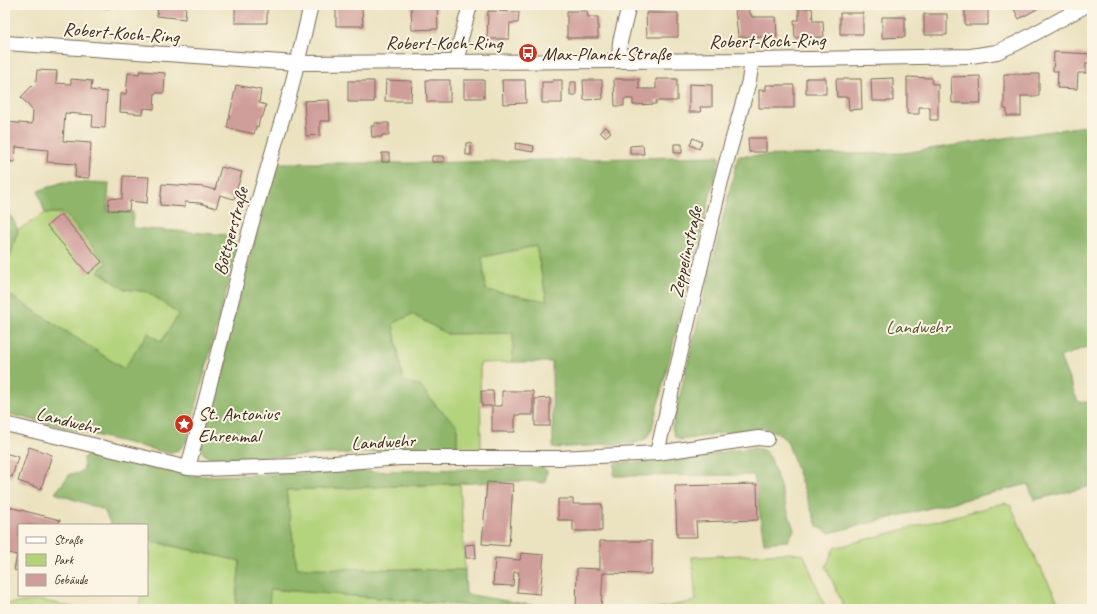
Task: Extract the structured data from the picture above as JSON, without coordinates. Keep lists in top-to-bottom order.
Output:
{
  "streets": {
    "street": [
      "Robert-Koch-Ring",
      "Böttgerstraße",
      "Zeppelinstraße",
      "Landwehr"
    ]
  },
  "crossings": [
    ["Robert-Koch-Ring", "Böttgerstraße"],
    ["Robert-Koch-Ring", "Zeppelinstraße"],
    ["Böttgerstraße", "Landwehr"],
    ["Zeppelinstraße", "Landwehr"]
  ],
  "parks": ["Landwehr"],
  "places": {
    "bus stop": ["Max-Planck-Straße"],
    "place": ["St. Antonius Ehrenmal"]
  },
  "legend": ["Straße", "Park", "Gebäude"]
}
